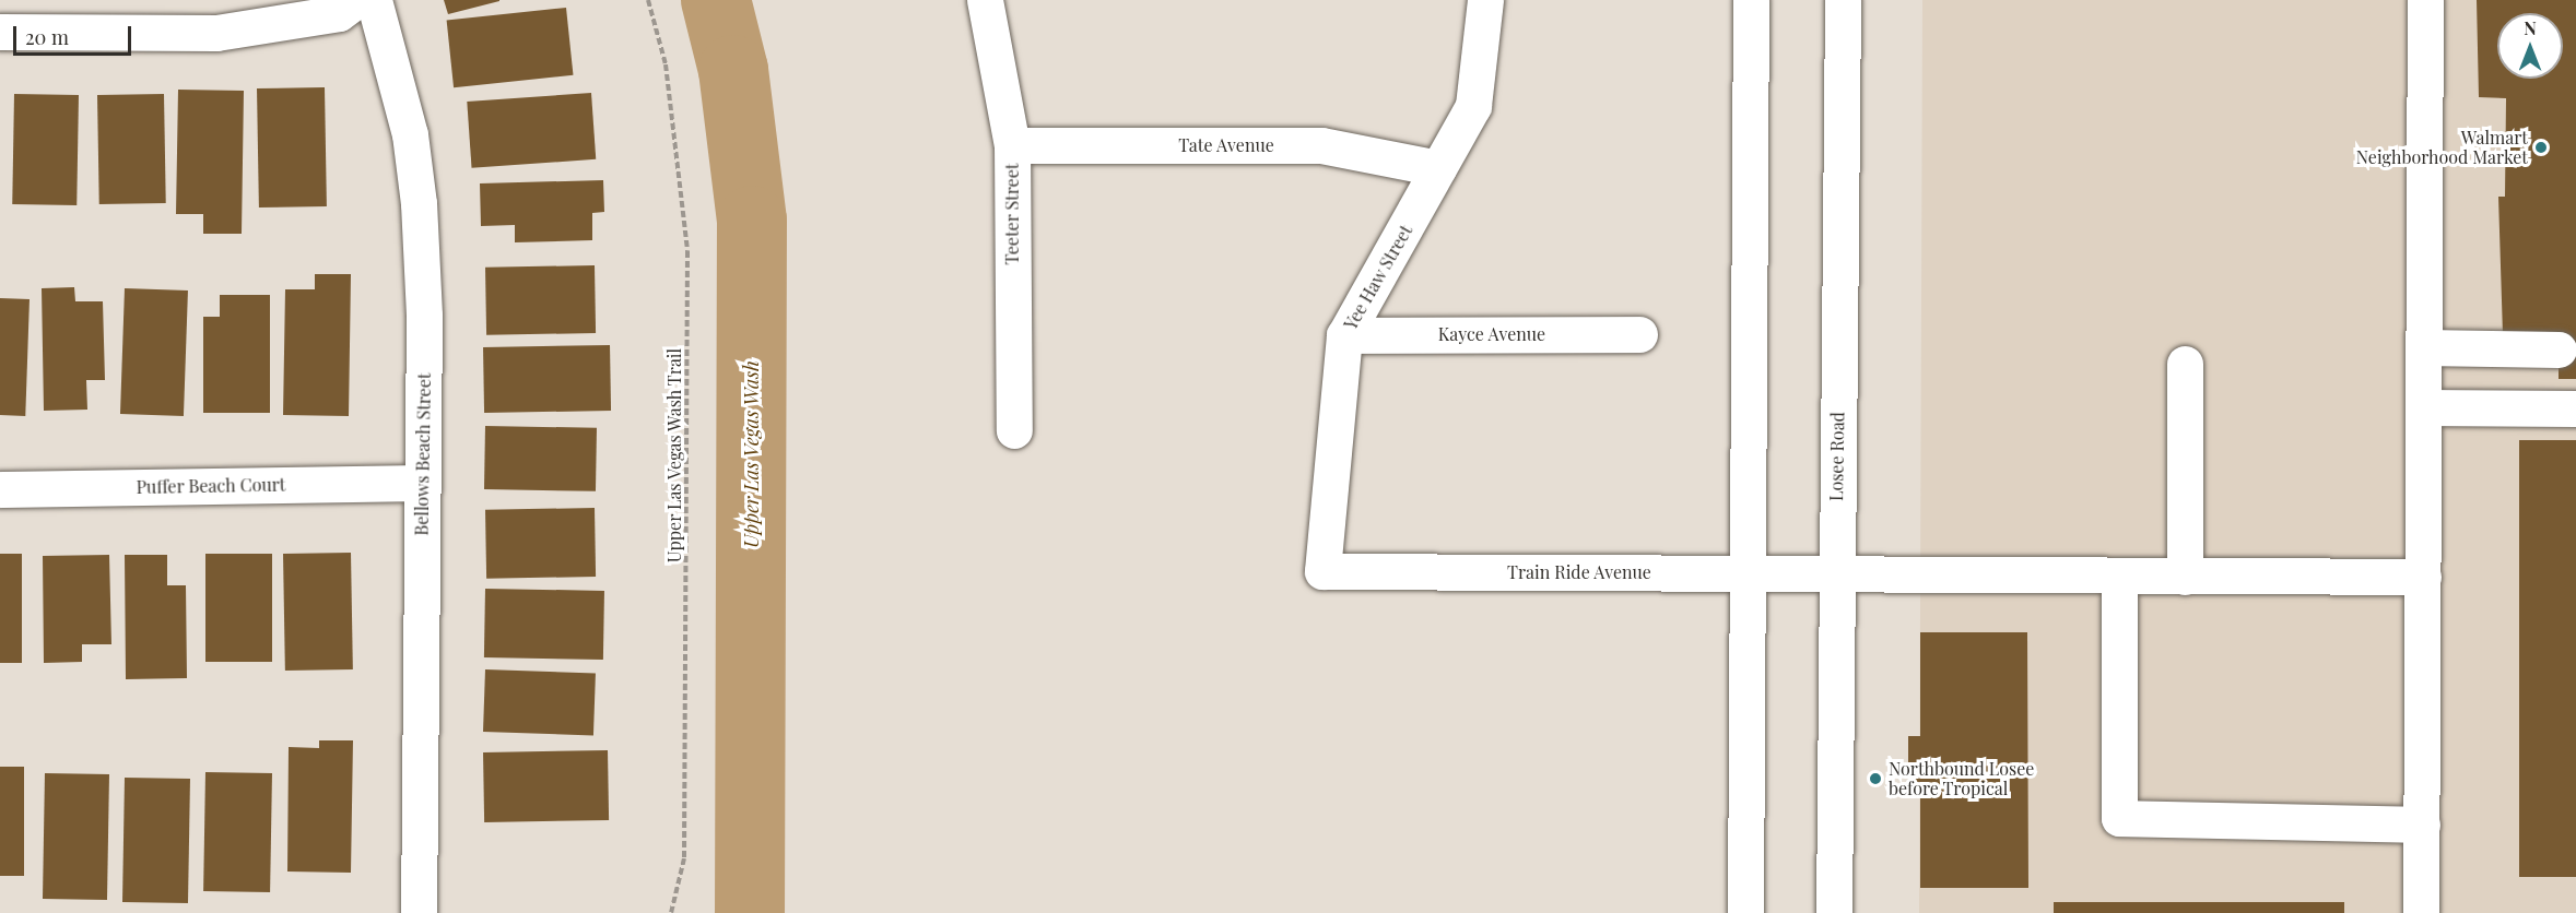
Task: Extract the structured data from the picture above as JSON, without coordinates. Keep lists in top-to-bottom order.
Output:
{
  "streets": {
    "street": [
      "Tate Avenue",
      "Teeter Street",
      "Yee Haw Street",
      "Kayce Avenue",
      "Bellows Beach Street",
      "Losee Road",
      "Puffer Beach Court",
      "Train Ride Avenue"
    ],
    "path": ["Upper Las Vegas Wash Trail"]
  },
  "crossings": [
    ["Tate Avenue", "Teeter Street"],
    ["Tate Avenue", "Yee Haw Street"],
    ["Yee Haw Street", "Kayce Avenue"],
    ["Yee Haw Street", "Train Ride Avenue"],
    ["Bellows Beach Street", "Puffer Beach Court"],
    ["Losee Road", "Train Ride Avenue"]
  ],
  "water": ["Upper Las Vegas Wash"],
  "places": ["Walmart Neighborhood Market", "Northbound Losee before Tropical"],
  "scale_bar": "20 m",
  "north": "top"
}
